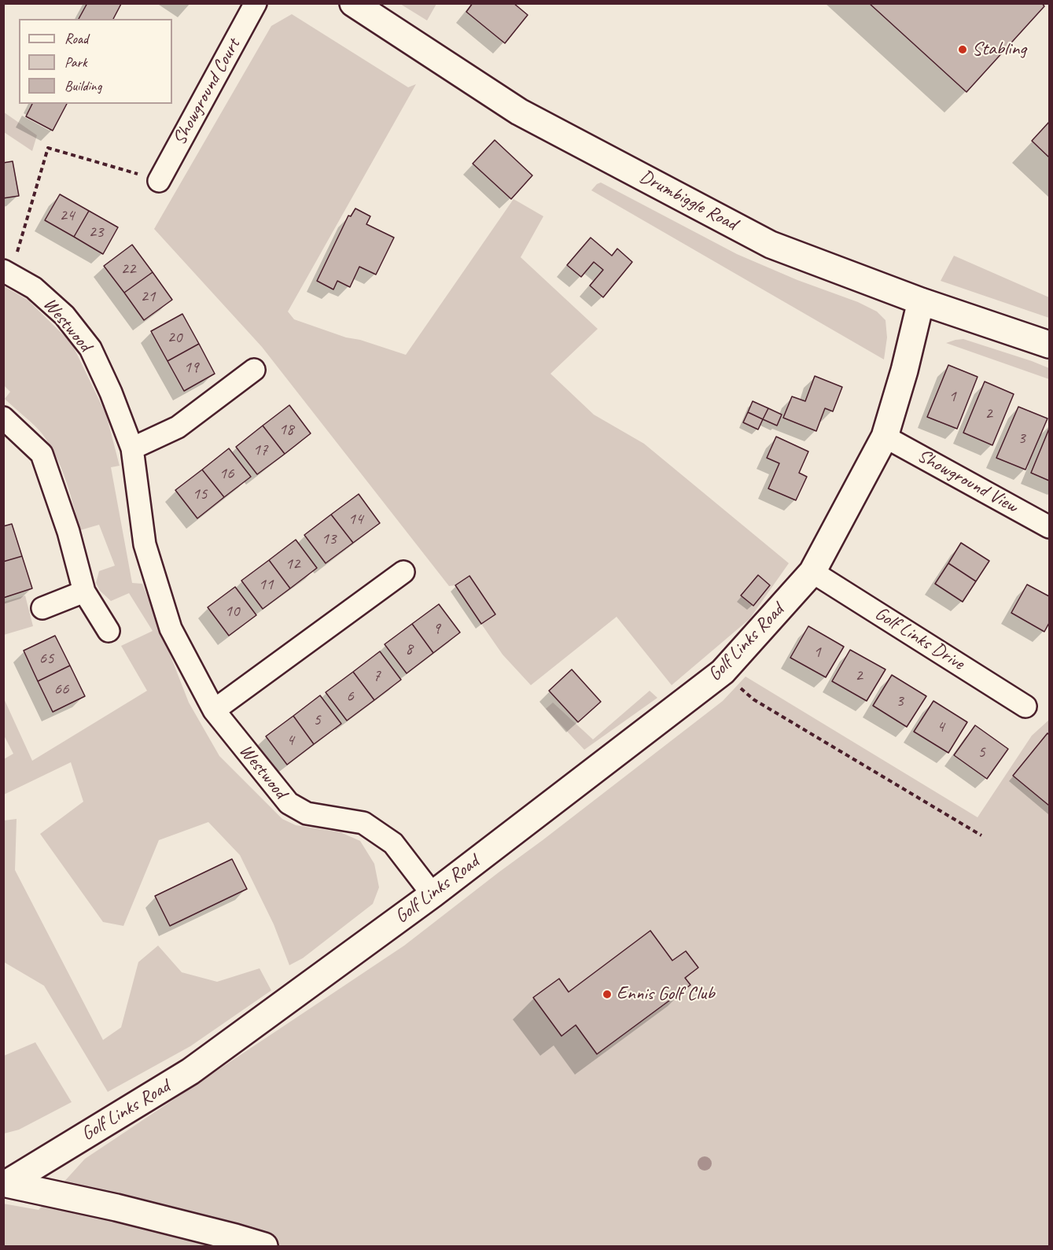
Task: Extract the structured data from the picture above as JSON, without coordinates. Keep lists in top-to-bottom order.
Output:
{
  "streets": {
    "street": [
      "Showground Court",
      "Drumbiggle Road",
      "Westwood",
      "Showground View",
      "Golf Links Drive",
      "Golf Links Road"
    ]
  },
  "crossings": [
    ["Drumbiggle Road", "Golf Links Road"],
    ["Westwood", "Golf Links Road"],
    ["Showground View", "Golf Links Road"],
    ["Golf Links Drive", "Golf Links Road"]
  ],
  "places": ["Stabling", "Ennis Golf Club"],
  "house_numbers": [
    "24",
    "23",
    "22",
    "21",
    "20",
    "19",
    "1",
    "2",
    "18",
    "3",
    "17",
    "16",
    "15",
    "14",
    "13",
    "12",
    "11",
    "10",
    "9",
    "8",
    "1",
    "65",
    "7",
    "2",
    "66",
    "6",
    "3",
    "5",
    "4",
    "4",
    "5"
  ],
  "legend": ["Road", "Park", "Building"]
}
